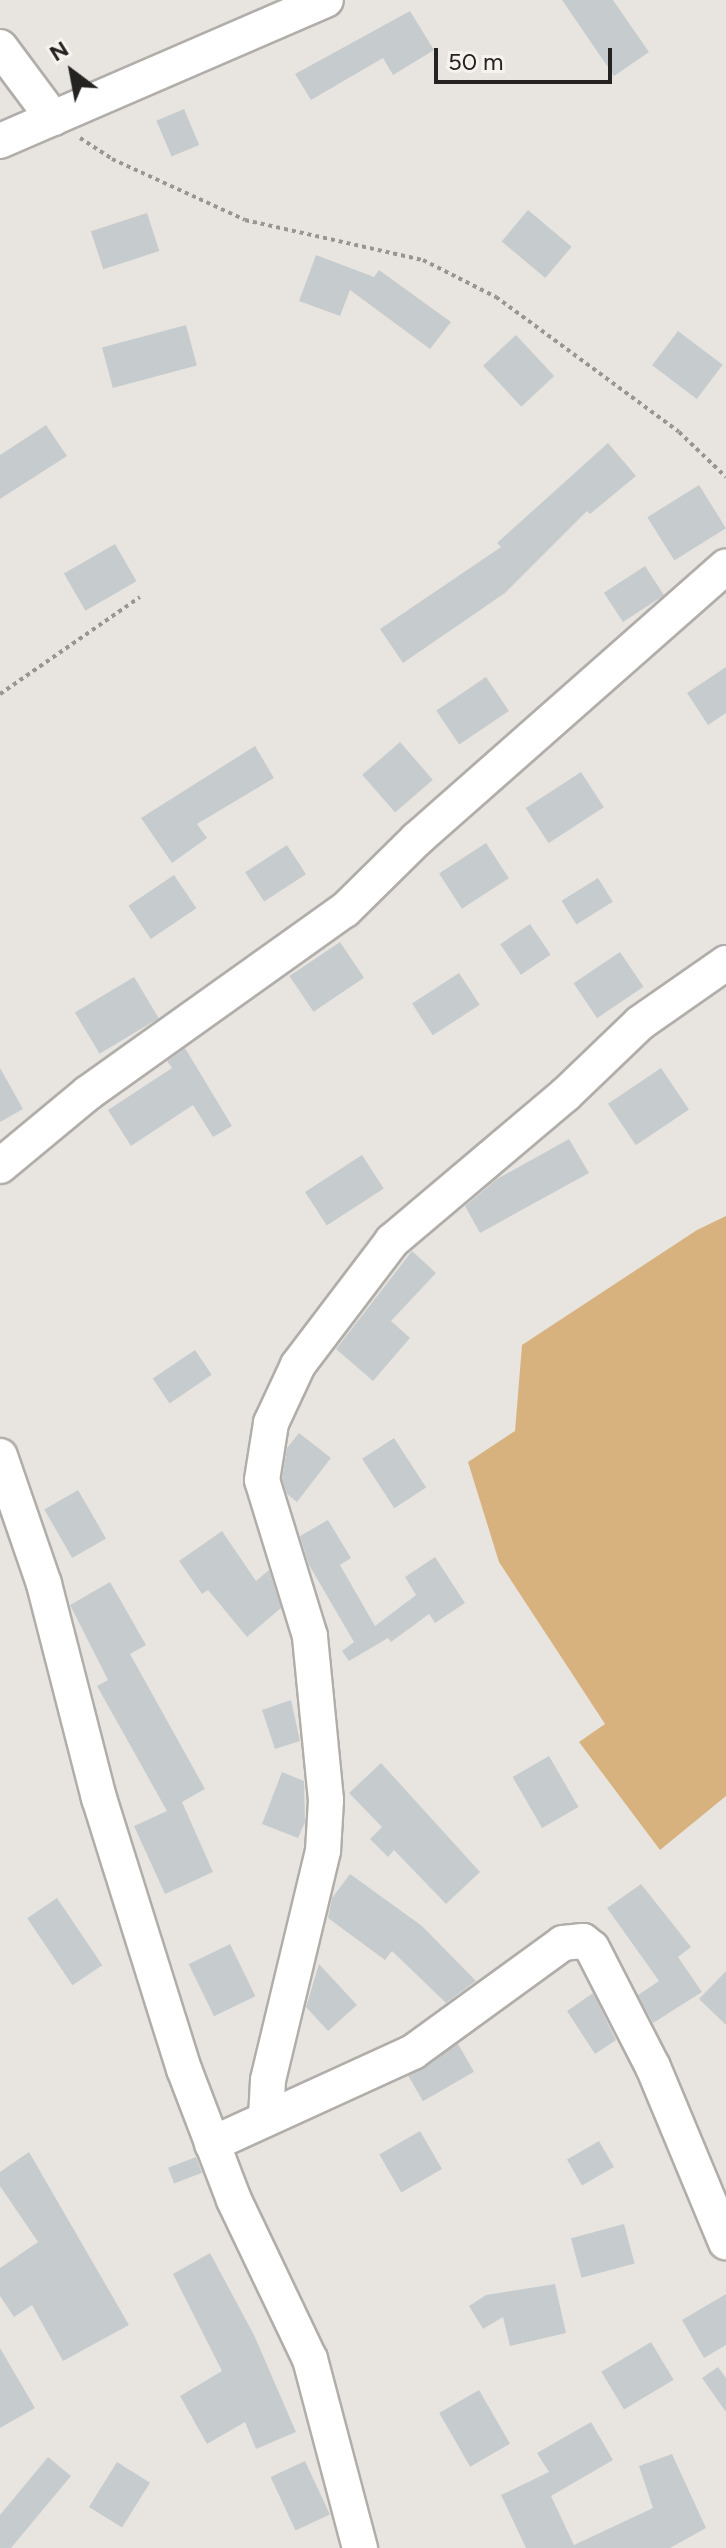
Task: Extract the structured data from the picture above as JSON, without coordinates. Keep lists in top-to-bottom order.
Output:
{
  "scale_bar": "50 m",
  "north": "top left"
}
